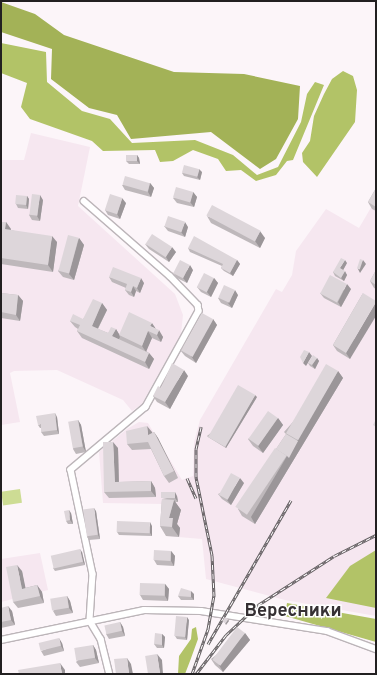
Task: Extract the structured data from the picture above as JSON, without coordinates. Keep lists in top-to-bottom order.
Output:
{
  "districts": ["Вересники"]
}
